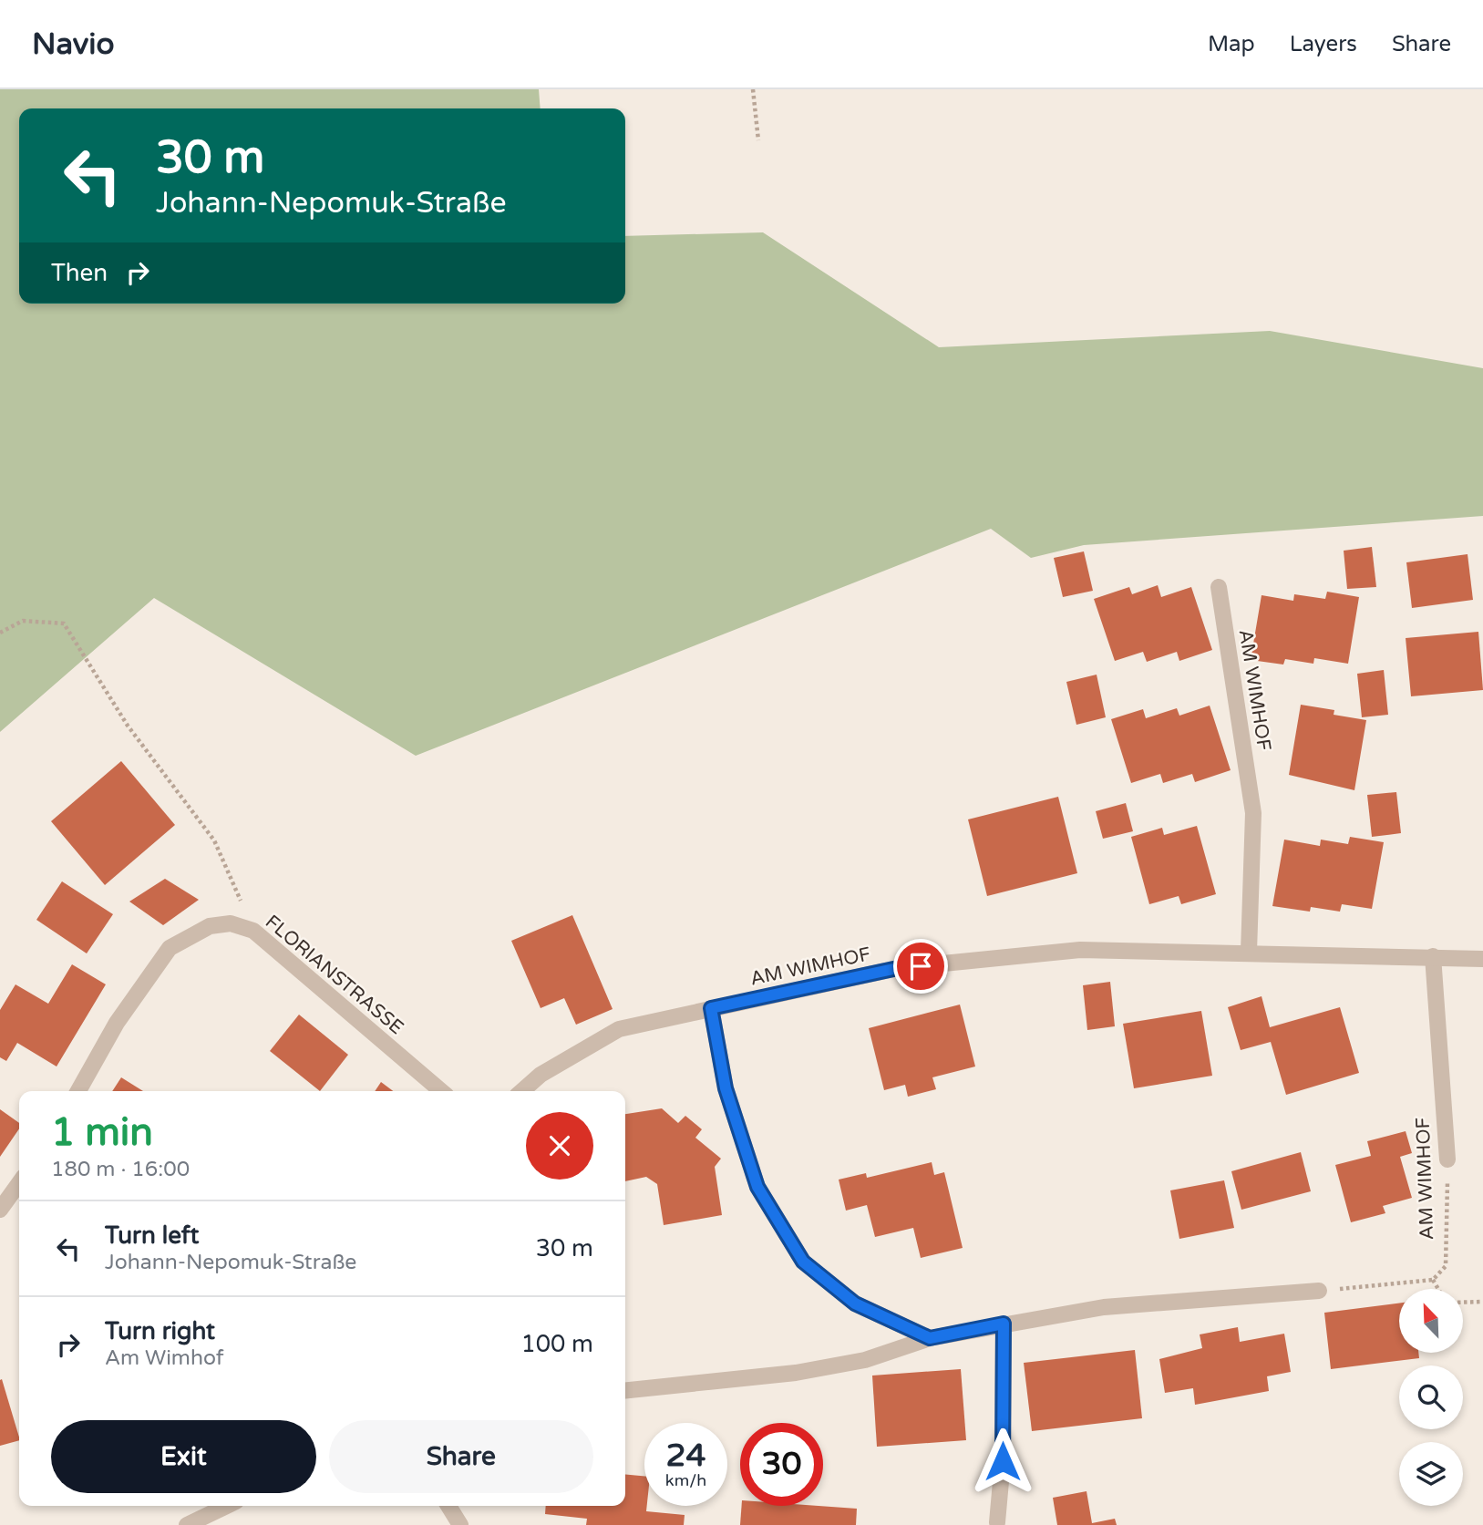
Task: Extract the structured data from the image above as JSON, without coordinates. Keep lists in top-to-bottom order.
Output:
{
  "streets": {
    "street": ["AM WIMHOF", "FLORIANSTRASSE"]
  },
  "north": "top left",
  "page": {
    "header": "Navio",
    "nav": ["Map", "Layers", "Share"],
    "turn": ["30 m", "Johann-Nepomuk-Straße"],
    "then": "Then",
    "heading": ["1 min", "180 m · 16:00"],
    "list": [
      {
        "name": "Turn left",
        "note": "Johann-Nepomuk-Straße",
        "value": "30 m"
      },
      {
        "name": "Turn right",
        "note": "Am Wimhof",
        "value": "100 m"
      }
    ],
    "buttons": ["Exit", "Share"],
    "speed": "24 km/h",
    "limit": "30"
  }
}
